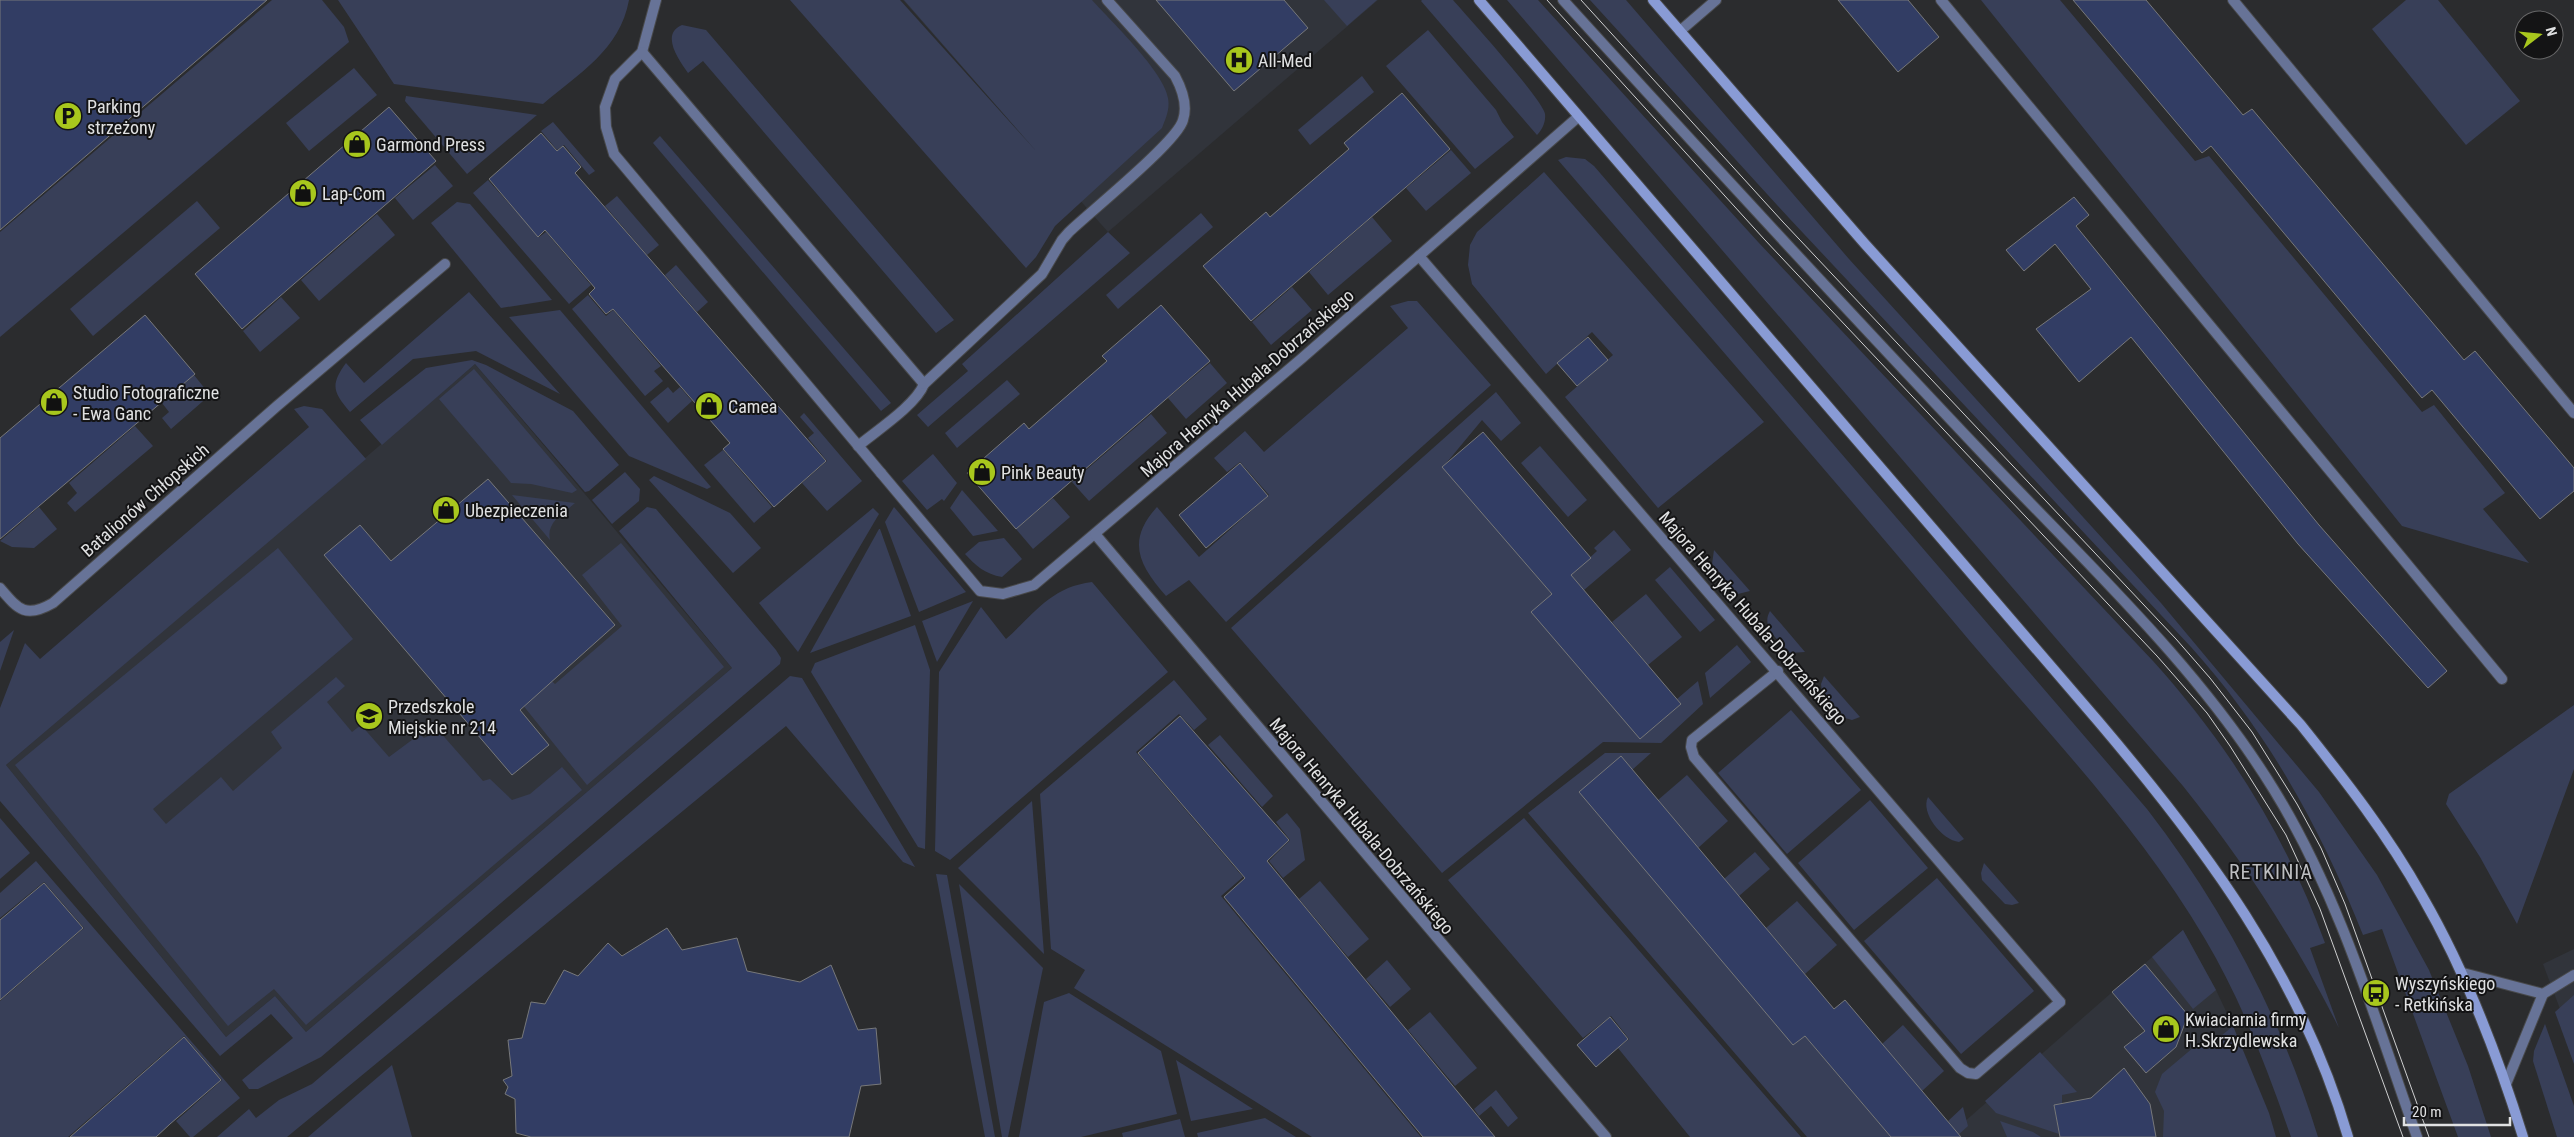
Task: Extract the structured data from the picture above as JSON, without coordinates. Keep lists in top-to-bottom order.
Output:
{
  "streets": {
    "street": ["Majora Henryka Hubala-Dobrzańskiego", "Batalionów Chłopskich"]
  },
  "districts": ["RETKINIA"],
  "places": {
    "hospital": ["All-Med"],
    "parking": ["Parking strzeżony"],
    "shop": [
      "Garmond Press",
      "Lap-Com",
      "Studio Fotograficzne - Ewa Ganc",
      "Camea",
      "Pink Beauty",
      "Ubezpieczenia",
      "Kwiaciarnia firmy H.Skrzydlewska"
    ],
    "school or university": ["Przedszkole Miejskie nr 214"],
    "bus stop": ["Wyszyńskiego - Retkińska"]
  },
  "scale_bar": "20 m",
  "north": "right"
}
